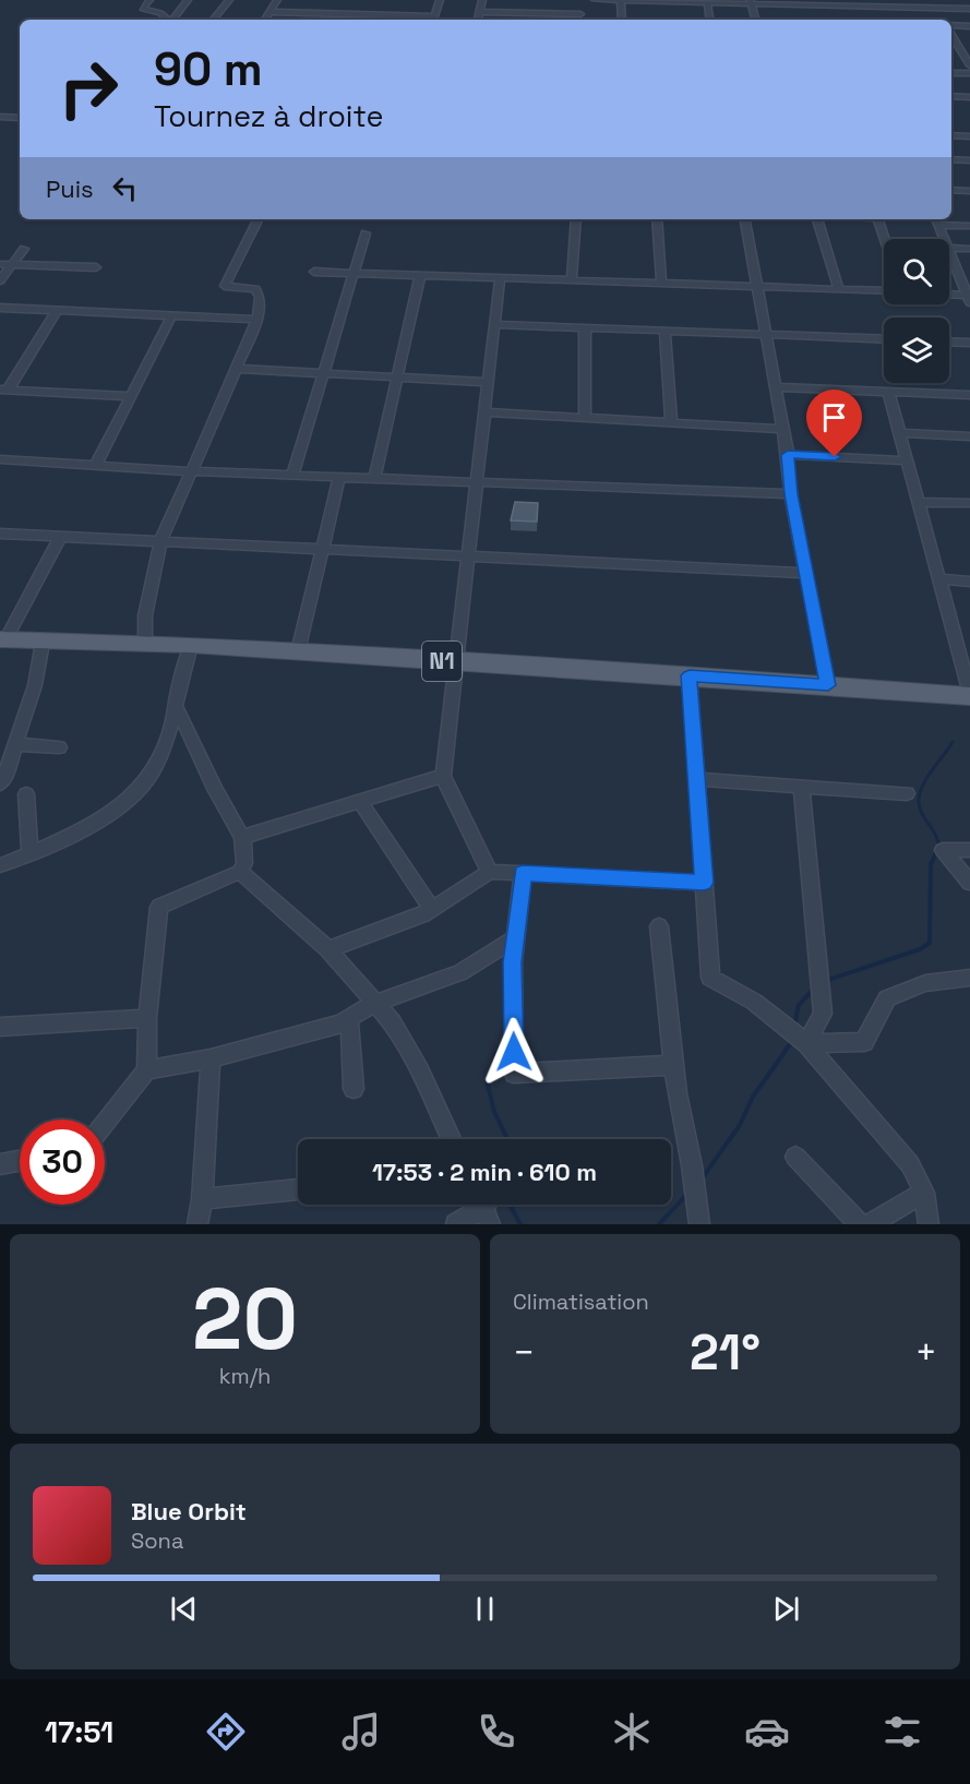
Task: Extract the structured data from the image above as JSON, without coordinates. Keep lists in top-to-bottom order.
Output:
{
  "streets": {
    "main road": ["N1"]
  },
  "page": {
    "turn": ["90 m", "Tournez à droite"],
    "then": "Puis",
    "limit": "30",
    "trip": "17:53 · 2 min · 610 m",
    "tile": [
      ["20", "km/h"],
      "Climatisation"
    ],
    "heat": ["−", "21°", "+"],
    "song": ["Blue Orbit", "Sona"],
    "tabs": "17:51"
  }
}
